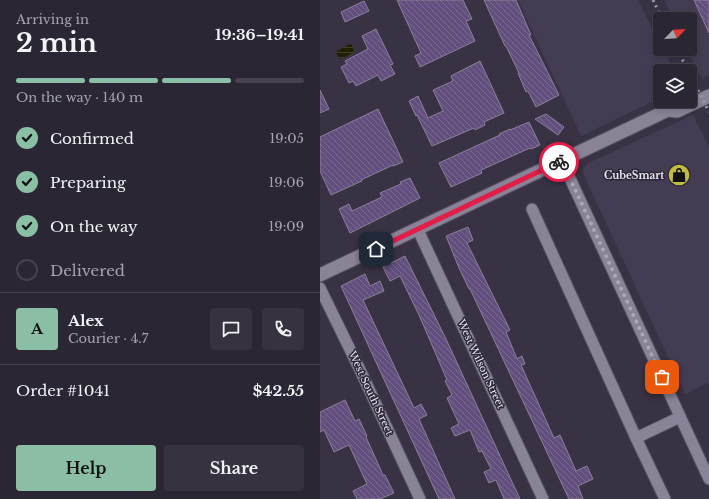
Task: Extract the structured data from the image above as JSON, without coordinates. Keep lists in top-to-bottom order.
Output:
{
  "streets": {
    "street": ["West Wilson Street", "West South Street"]
  },
  "places": {
    "shop": ["CubeSmart"]
  },
  "north": "top right",
  "page": {
    "heading": ["2 min", "Arriving in", "19:36–19:41"],
    "panel": [
      "Alex",
      "Courier · 4.7",
      "Order #1041",
      "$42.55"
    ],
    "bar": "On the way · 140 m",
    "list": [
      ["Confirmed", "19:05"],
      ["Preparing", "19:06"],
      ["On the way", "19:09"],
      "Delivered"
    ],
    "round": "A",
    "buttons": ["Help", "Share"]
  }
}
